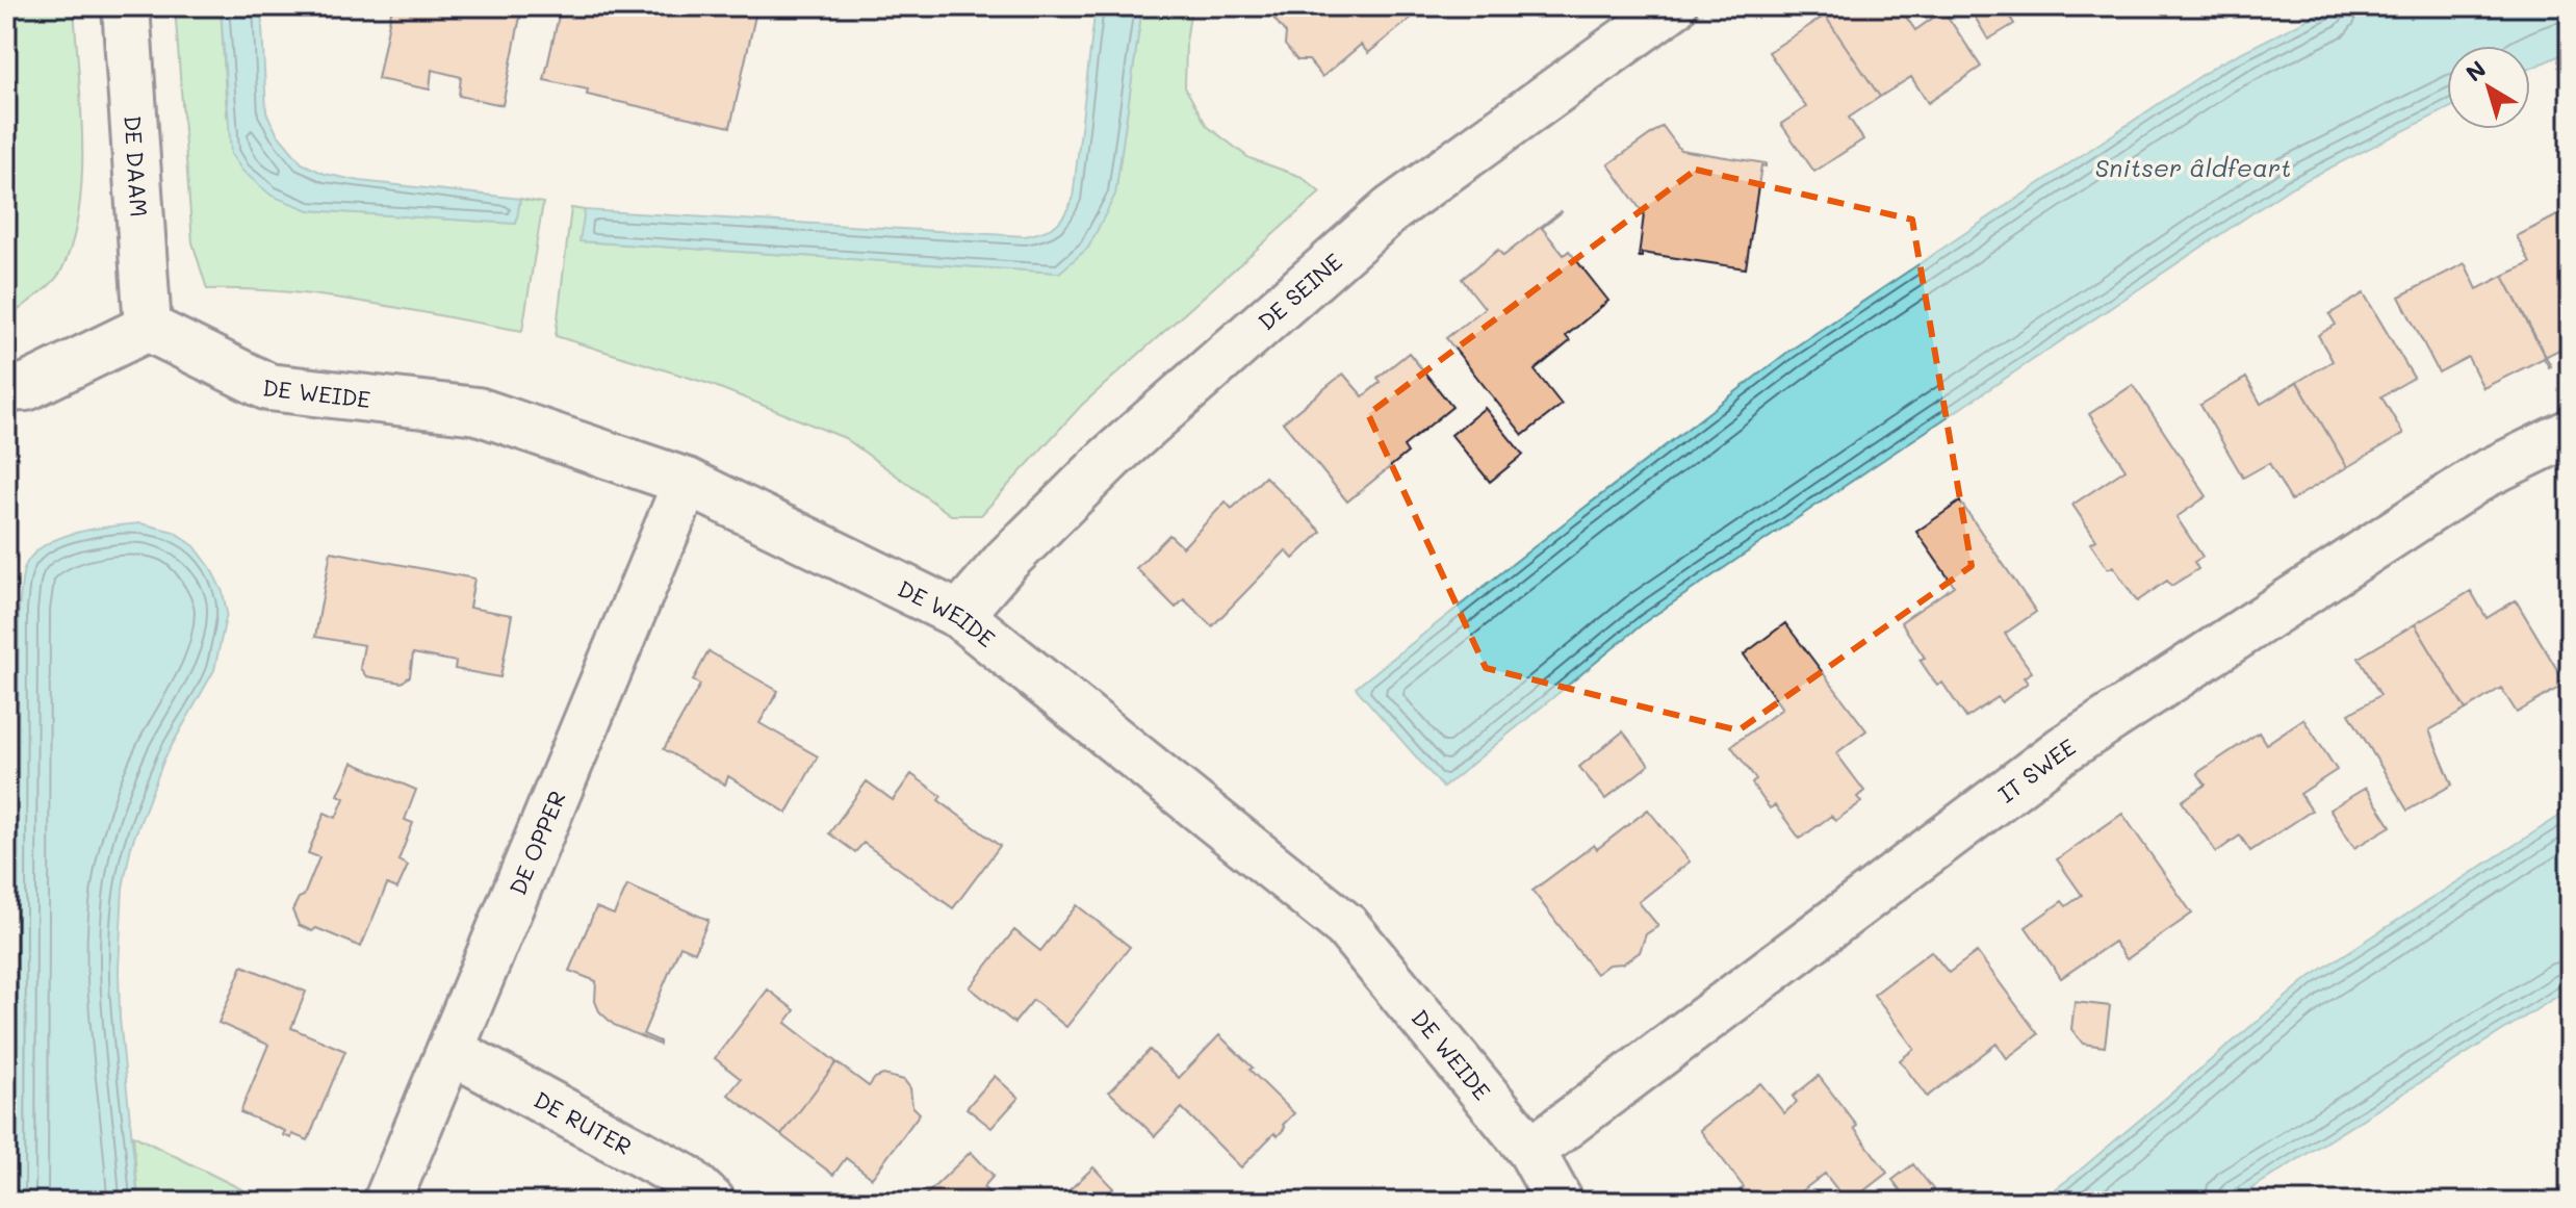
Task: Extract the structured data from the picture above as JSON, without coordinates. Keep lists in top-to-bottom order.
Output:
{
  "streets": {
    "street": [
      "DE DAAM",
      "DE SEINE",
      "DE WEIDE",
      "IT SWEE",
      "DE OPPER",
      "DE RUTER"
    ]
  },
  "crossings": [
    ["DE DAAM", "DE WEIDE"],
    ["DE SEINE", "DE WEIDE"],
    ["DE WEIDE", "IT SWEE"],
    ["DE WEIDE", "DE OPPER"],
    ["DE OPPER", "DE RUTER"]
  ],
  "water": ["Snitser âldfeart"],
  "north": "top left"
}
